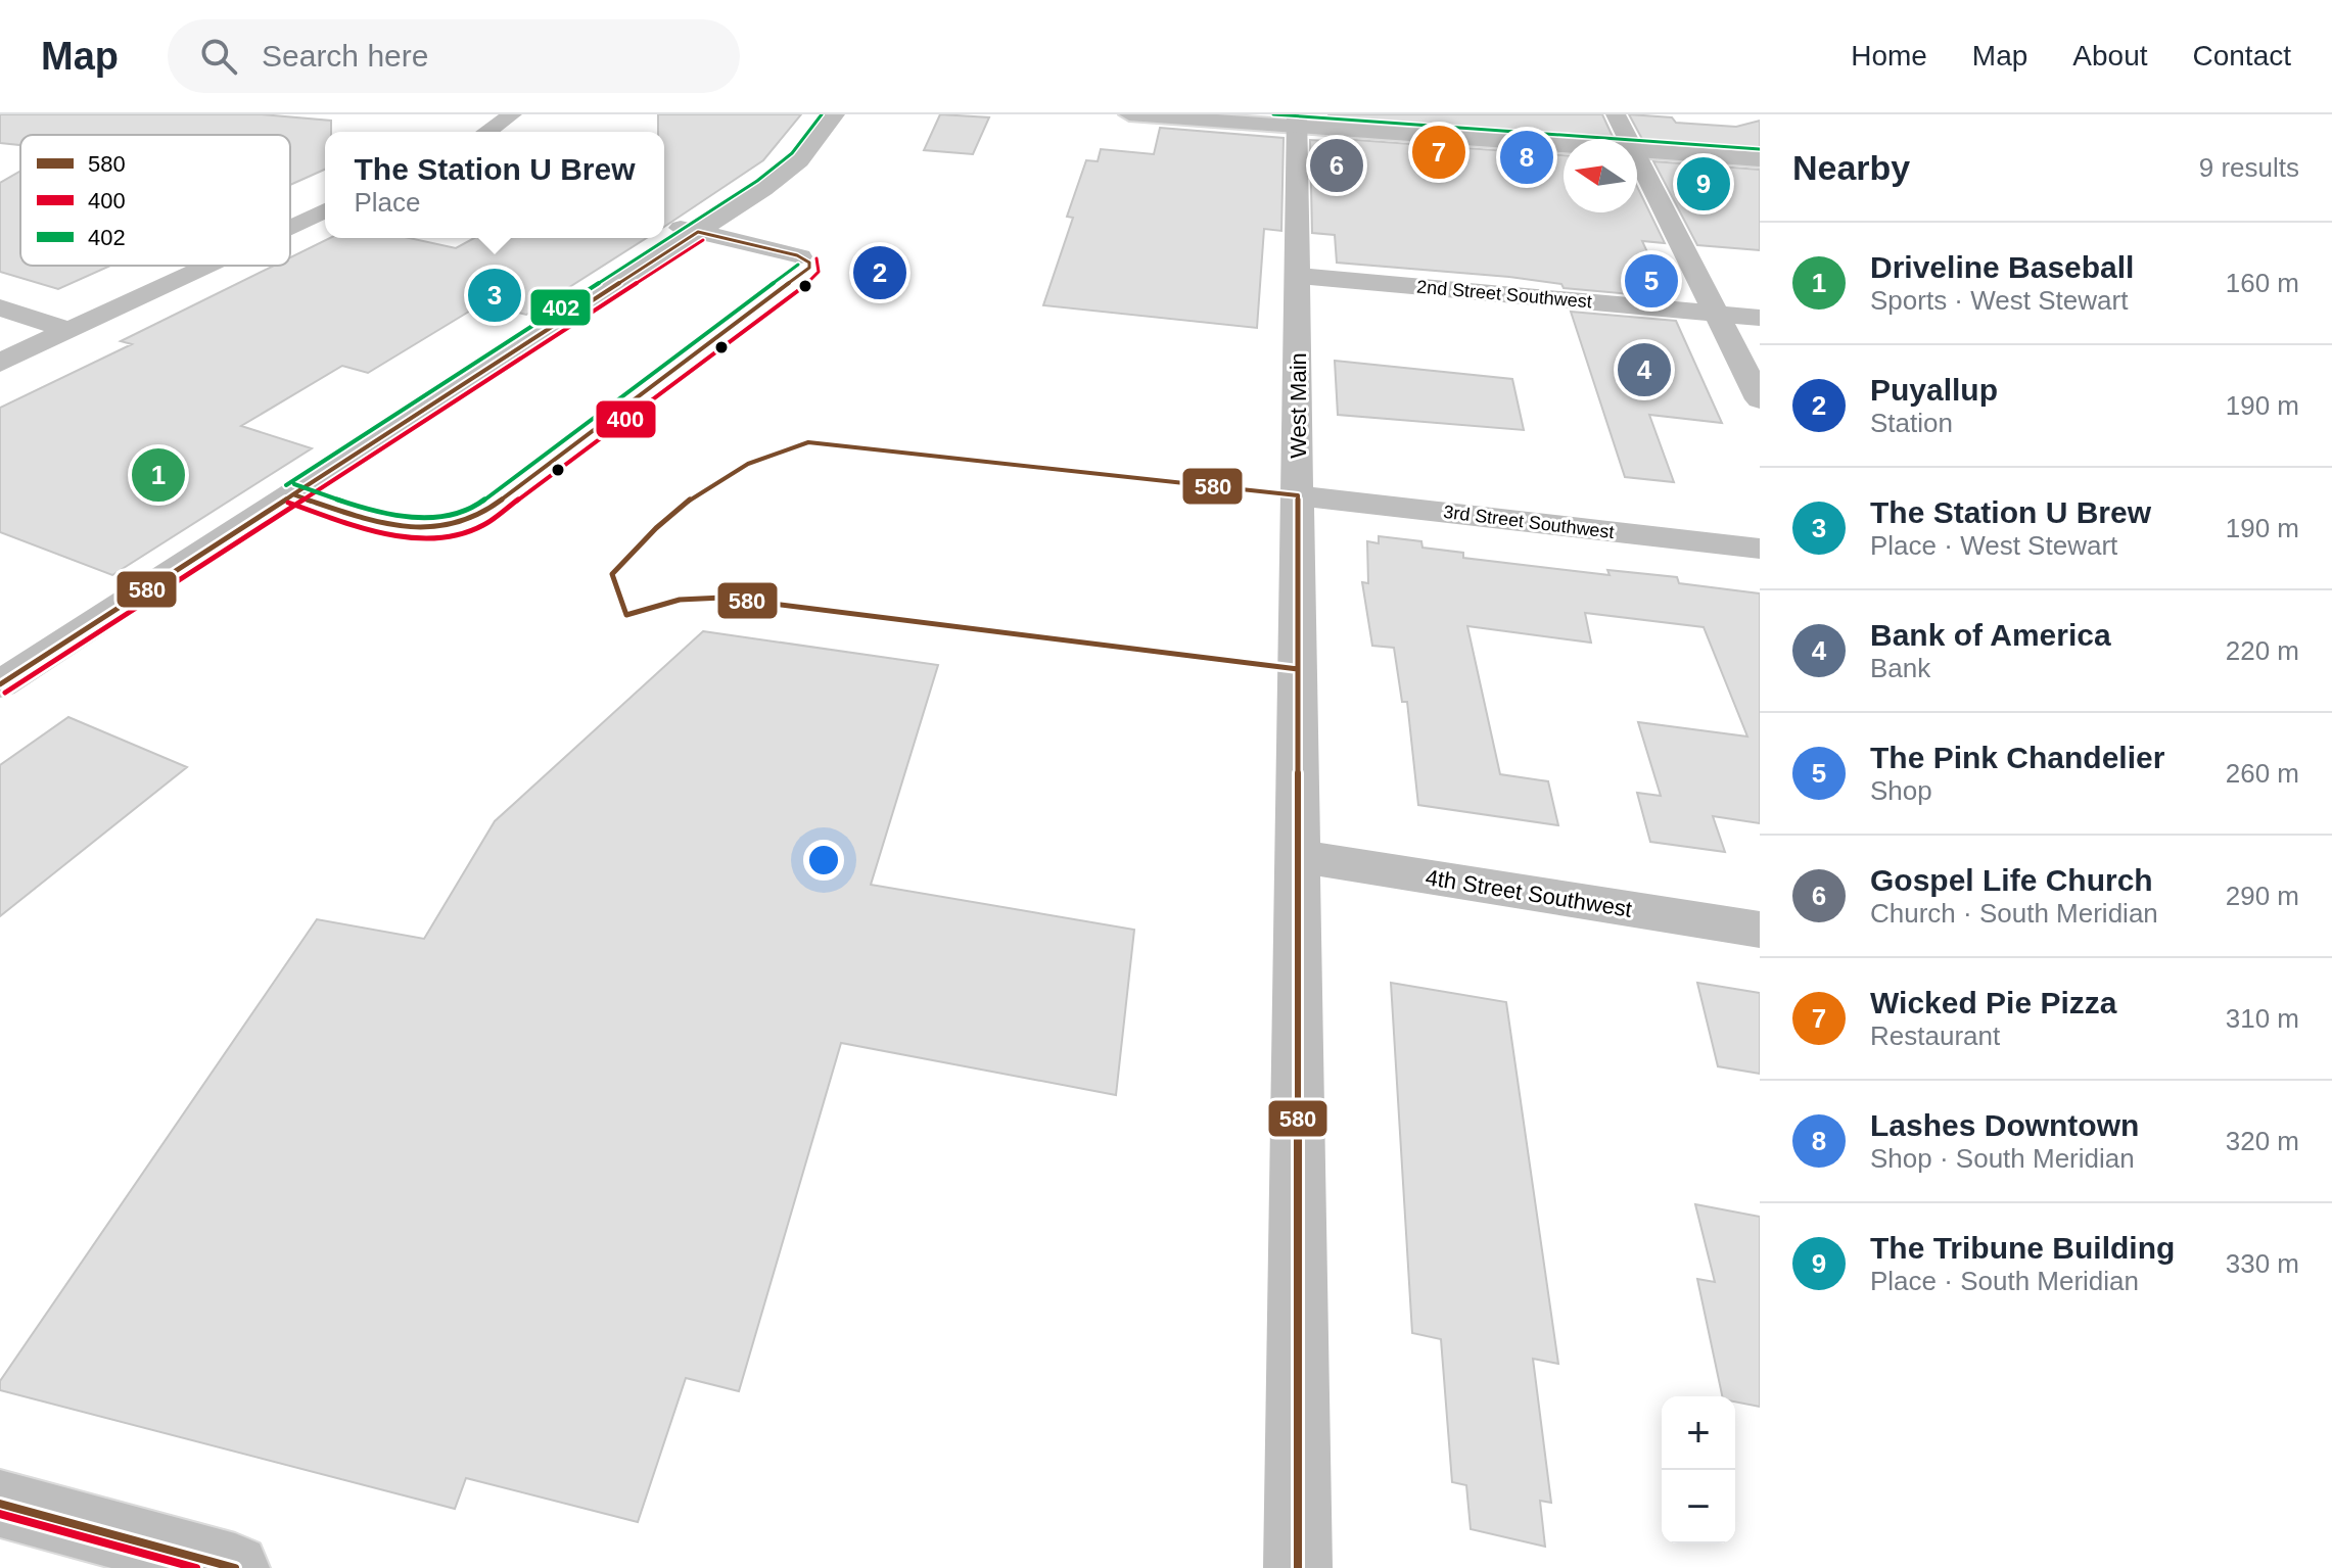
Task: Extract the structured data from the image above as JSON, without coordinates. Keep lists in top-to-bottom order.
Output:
{
  "streets": {
    "street": [
      "2nd Street Southwest",
      "West Main",
      "3rd Street Southwest",
      "4th Street Southwest"
    ]
  },
  "crossings": [
    ["2nd Street Southwest", "West Main"],
    ["West Main", "3rd Street Southwest"],
    ["West Main", "4th Street Southwest"]
  ],
  "lines": ["transit line 402", "transit line 580", "transit line 400"],
  "legend": ["580", "400", "402"],
  "north": "left",
  "page": {
    "header": "Map",
    "search": "Search here",
    "nav": [
      "Home",
      "Map",
      "About",
      "Contact"
    ],
    "heading": ["Nearby", "9 results"],
    "pins": [
      "7",
      "8",
      "6",
      "9",
      "2",
      "5",
      "3",
      "4",
      "1"
    ],
    "popup": ["The Station U Brew", "Place"],
    "list": [
      {
        "mark": "1",
        "name": "Driveline Baseball",
        "note": "Sports · West Stewart",
        "value": "160 m"
      },
      {
        "mark": "2",
        "name": "Puyallup",
        "note": "Station",
        "value": "190 m"
      },
      {
        "mark": "3",
        "name": "The Station U Brew",
        "note": "Place · West Stewart",
        "value": "190 m"
      },
      {
        "mark": "4",
        "name": "Bank of America",
        "note": "Bank",
        "value": "220 m"
      },
      {
        "mark": "5",
        "name": "The Pink Chandelier",
        "note": "Shop",
        "value": "260 m"
      },
      {
        "mark": "6",
        "name": "Gospel Life Church",
        "note": "Church · South Meridian",
        "value": "290 m"
      },
      {
        "mark": "7",
        "name": "Wicked Pie Pizza",
        "note": "Restaurant",
        "value": "310 m"
      },
      {
        "mark": "8",
        "name": "Lashes Downtown",
        "note": "Shop · South Meridian",
        "value": "320 m"
      },
      {
        "mark": "9",
        "name": "The Tribune Building",
        "note": "Place · South Meridian",
        "value": "330 m"
      }
    ],
    "map_buttons": ["+", "−"]
  }
}
